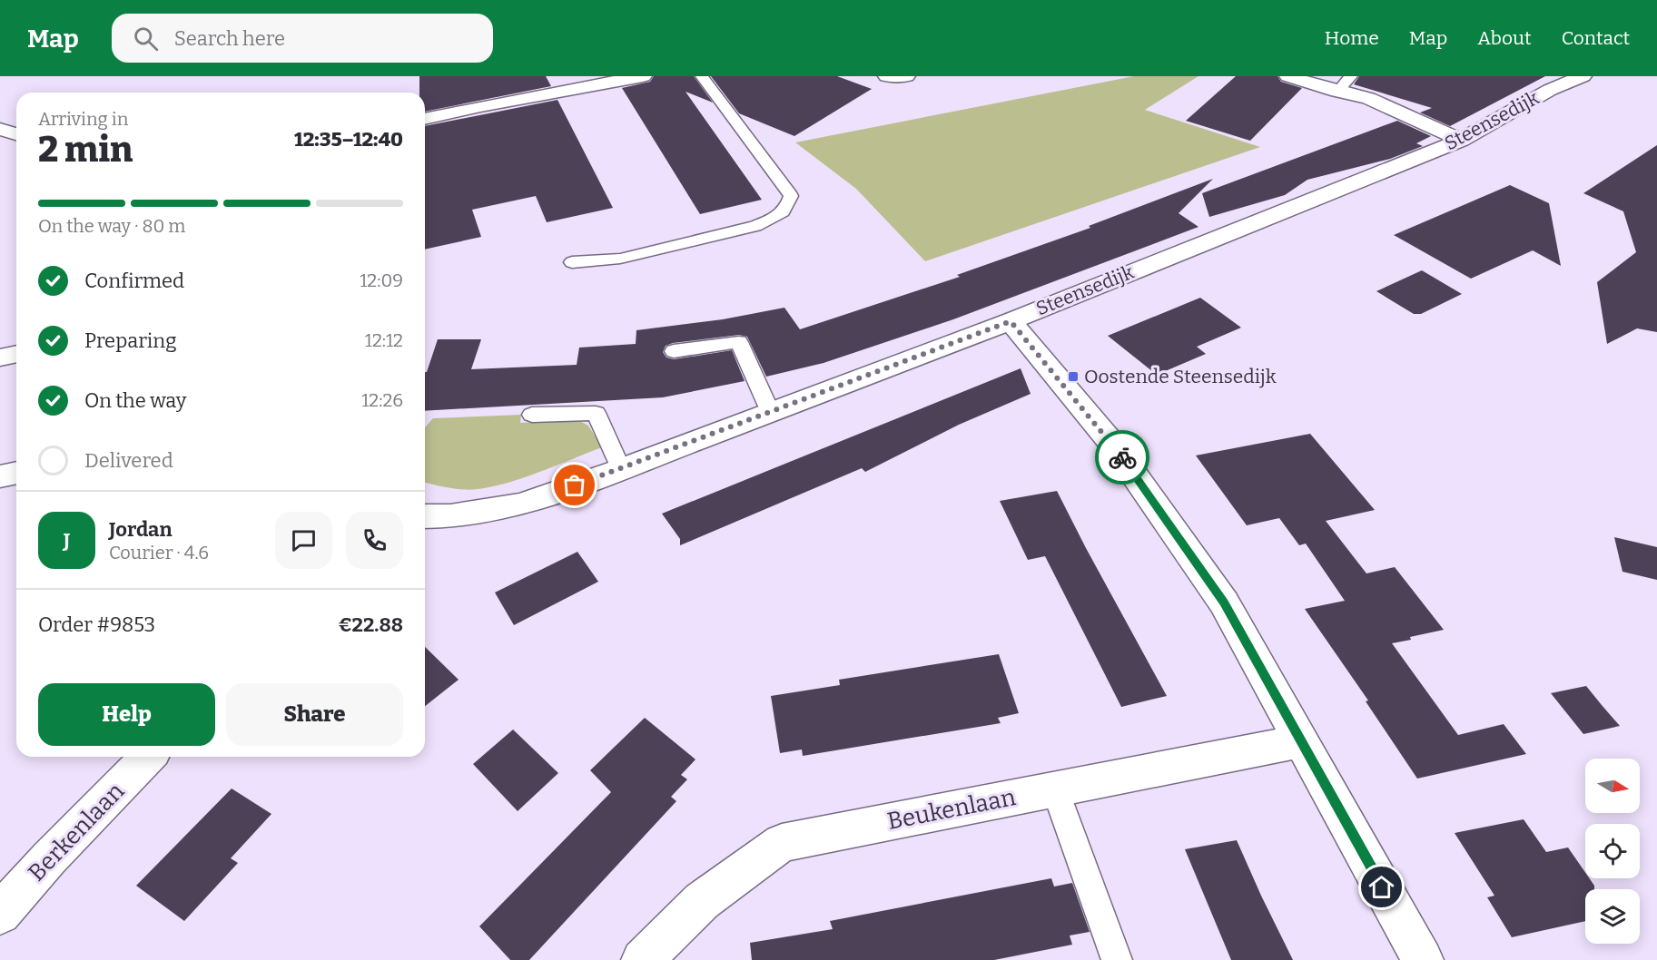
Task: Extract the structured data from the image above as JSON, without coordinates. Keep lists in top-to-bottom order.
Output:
{
  "streets": {
    "street": ["Steensedijk", "Beukenlaan", "Berkenlaan"]
  },
  "places": {
    "transit": ["Oostende Steensedijk"]
  },
  "north": "right",
  "page": {
    "header": "Map",
    "search": "Search here",
    "nav": [
      "Home",
      "Map",
      "About",
      "Contact"
    ],
    "heading": ["2 min", "Arriving in", "12:35–12:40"],
    "panel": [
      "Jordan",
      "Courier · 4.6",
      "Order #9853",
      "€22.88"
    ],
    "bar": "On the way · 80 m",
    "list": [
      ["Confirmed", "12:09"],
      ["Preparing", "12:12"],
      ["On the way", "12:26"],
      "Delivered"
    ],
    "round": "J",
    "buttons": ["Help", "Share"]
  }
}
